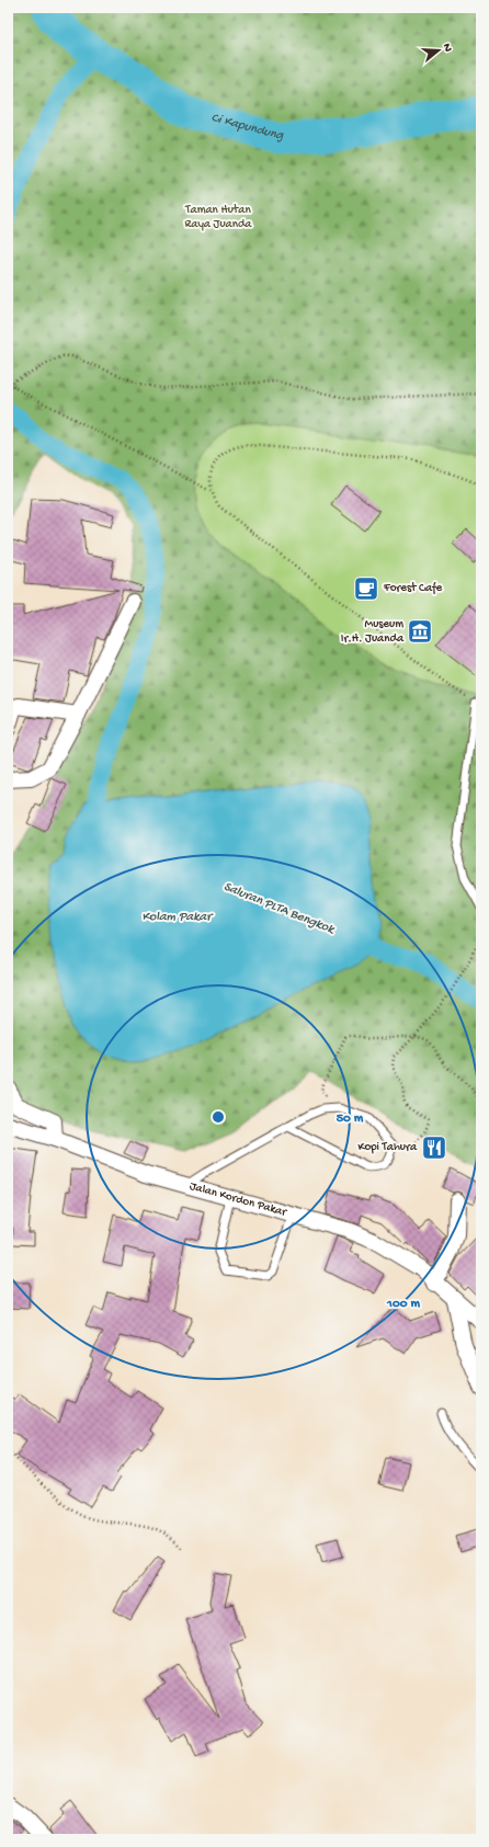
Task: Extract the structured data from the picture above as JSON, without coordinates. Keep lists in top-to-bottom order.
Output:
{
  "streets": {
    "street": ["Jalan Kordon Pakar"]
  },
  "water": ["Ci Kapundung", "Saluran PLTA Bengkok", "Kolam Pakar"],
  "parks": ["Taman Hutan Raya Juanda"],
  "places": {
    "cafe": ["Forest Cafe"],
    "museum": ["Museum Ir.H. Juanda"],
    "restaurant": ["Kopi Tahura"]
  },
  "north": "right",
  "rings": ["50 m", "100 m"]
}
